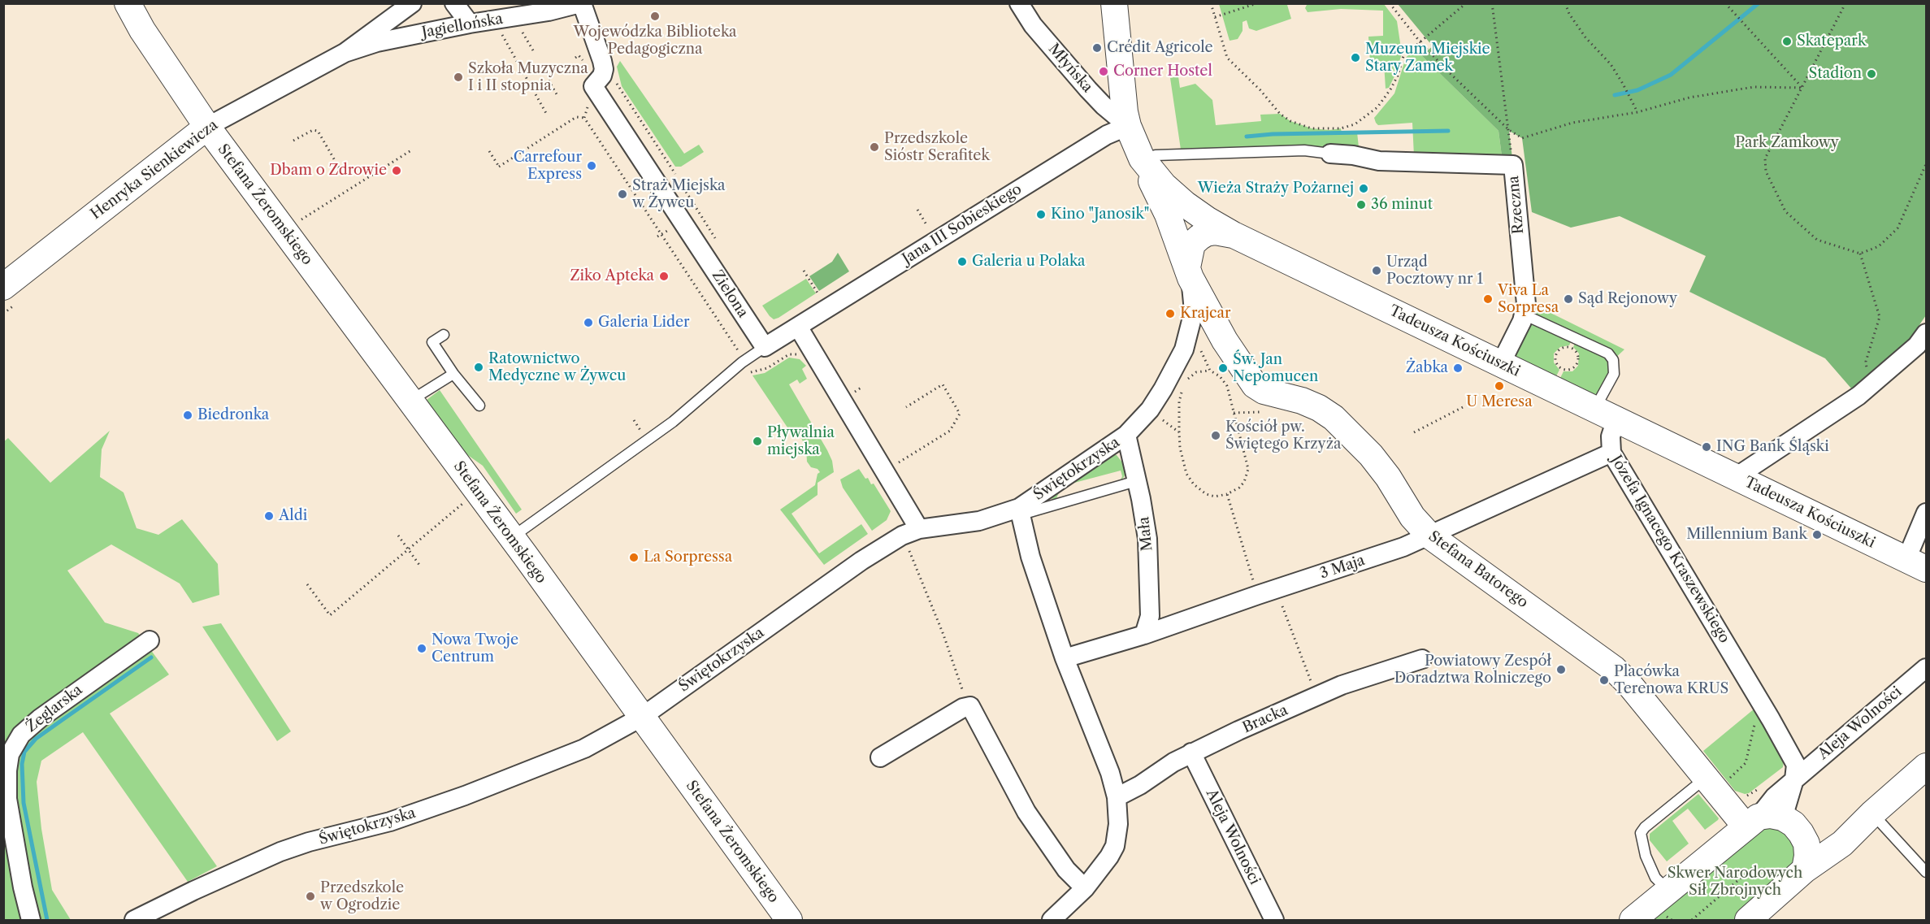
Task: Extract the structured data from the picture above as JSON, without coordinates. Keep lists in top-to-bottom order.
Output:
{
  "streets": {
    "street": [
      "Jagiellońska",
      "Młyńska",
      "Henryka Sienkiewicza",
      "Stefana Żeromskiego",
      "Rzeczna",
      "Jana III Sobieskiego",
      "Zielona",
      "Tadeusza Kościuszki",
      "Świętokrzyska",
      "Mała",
      "Józefa Ignacego Kraszewskiego",
      "3 Maja",
      "Stefana Batorego",
      "Żeglarska",
      "Bracka",
      "Aleja Wolności"
    ]
  },
  "crossings": [
    ["Jagiellońska", "Henryka Sienkiewicza"],
    ["Jagiellońska", "Zielona"],
    ["Młyńska", "Jana III Sobieskiego"],
    ["Młyńska", "Tadeusza Kościuszki"],
    ["Henryka Sienkiewicza", "Stefana Żeromskiego"],
    ["Stefana Żeromskiego", "Świętokrzyska"],
    ["Rzeczna", "Tadeusza Kościuszki"],
    ["Jana III Sobieskiego", "Tadeusza Kościuszki"],
    ["Tadeusza Kościuszki", "Józefa Ignacego Kraszewskiego"],
    ["Tadeusza Kościuszki", "Stefana Batorego"],
    ["Świętokrzyska", "Mała"],
    ["Świętokrzyska", "Stefana Batorego"],
    ["Mała", "3 Maja"],
    ["Józefa Ignacego Kraszewskiego", "3 Maja"],
    ["Józefa Ignacego Kraszewskiego", "Aleja Wolności"],
    ["3 Maja", "Stefana Batorego"],
    ["Stefana Batorego", "Aleja Wolności"],
    ["Bracka", "Aleja Wolności"]
  ],
  "parks": ["Park Zamkowy", "Skwer Narodowych Sił Zbrojnych"],
  "places": [
    "Wojewódzka Biblioteka Pedagogiczna",
    "Skatepark",
    "Crédit Agricole",
    "Muzeum Miejskie Stary Zamek",
    "Corner Hostel",
    "Stadion",
    "Szkoła Muzyczna I i II stopnia",
    "Przedszkole Sióstr Serafitek",
    "Carrefour Express",
    "Dbam o Zdrowie",
    "Wieża Straży Pożarnej",
    "Straż Miejska w Żywcu",
    "36 minut",
    "Kino \"Janosik\"",
    "Galeria u Polaka",
    "Urząd Pocztowy nr 1",
    "Ziko Apteka",
    "Viva La Sorpresa",
    "Sąd Rejonowy",
    "Krajcar",
    "Galeria Lider",
    "Ratownictwo Medyczne w Żywcu",
    "Św. Jan Nepomucen",
    "Żabka",
    "U Meresa",
    "Biedronka",
    "Kościół pw. Świętego Krzyża",
    "Pływalnia miejska",
    "ING Bank Śląski",
    "Aldi",
    "Millennium Bank",
    "La Sorpressa",
    "Nowa Twoje Centrum",
    "Powiatowy Zespół Doradztwa Rolniczego",
    "Placówka Terenowa KRUS",
    "Przedszkole w Ogrodzie"
  ]
}
